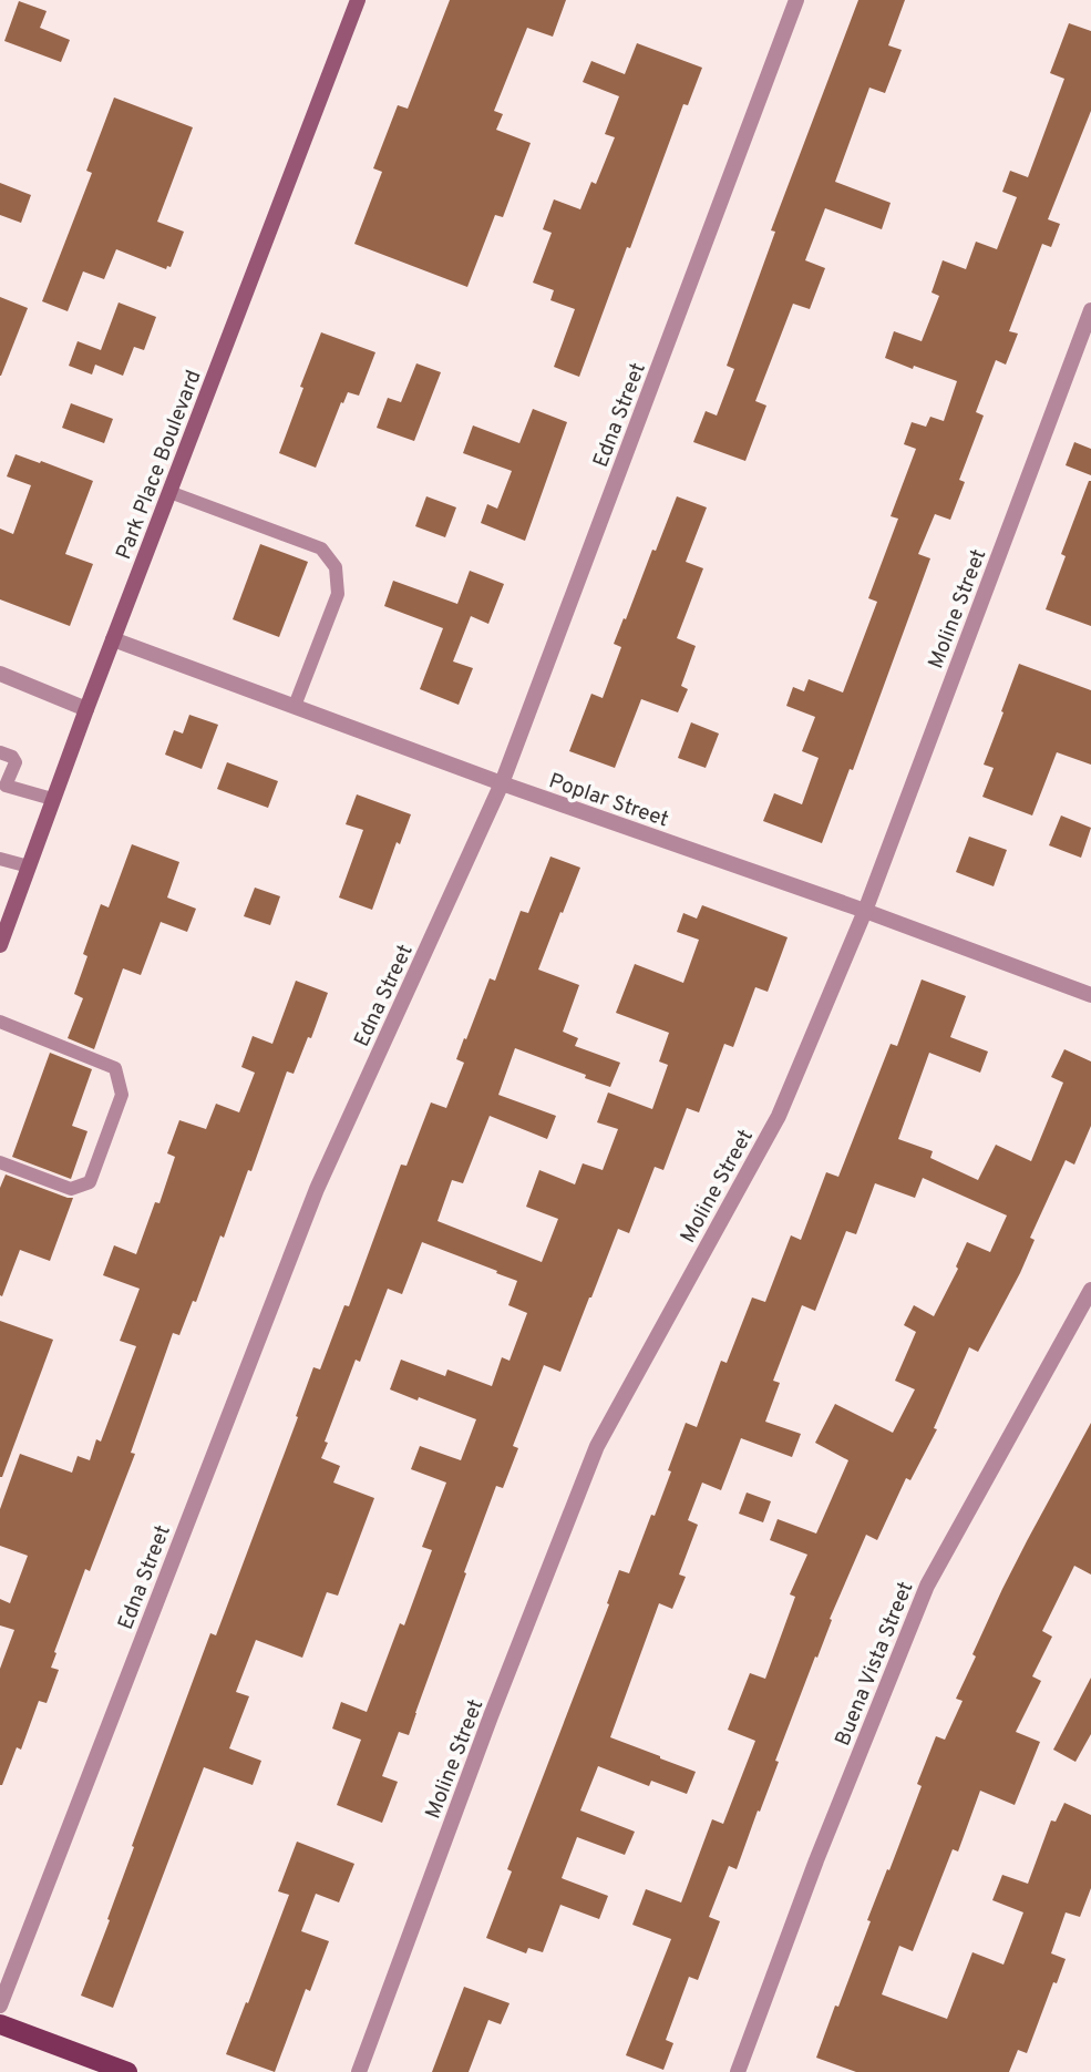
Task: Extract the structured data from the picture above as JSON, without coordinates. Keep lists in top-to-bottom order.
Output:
{
  "streets": {
    "main road": ["Park Place Boulevard"],
    "street": [
      "Edna Street",
      "Moline Street",
      "Poplar Street",
      "Buena Vista Street"
    ]
  },
  "crossings": [
    ["Edna Street", "Poplar Street"],
    ["Park Place Boulevard", "Poplar Street"],
    ["Moline Street", "Poplar Street"]
  ]
}
